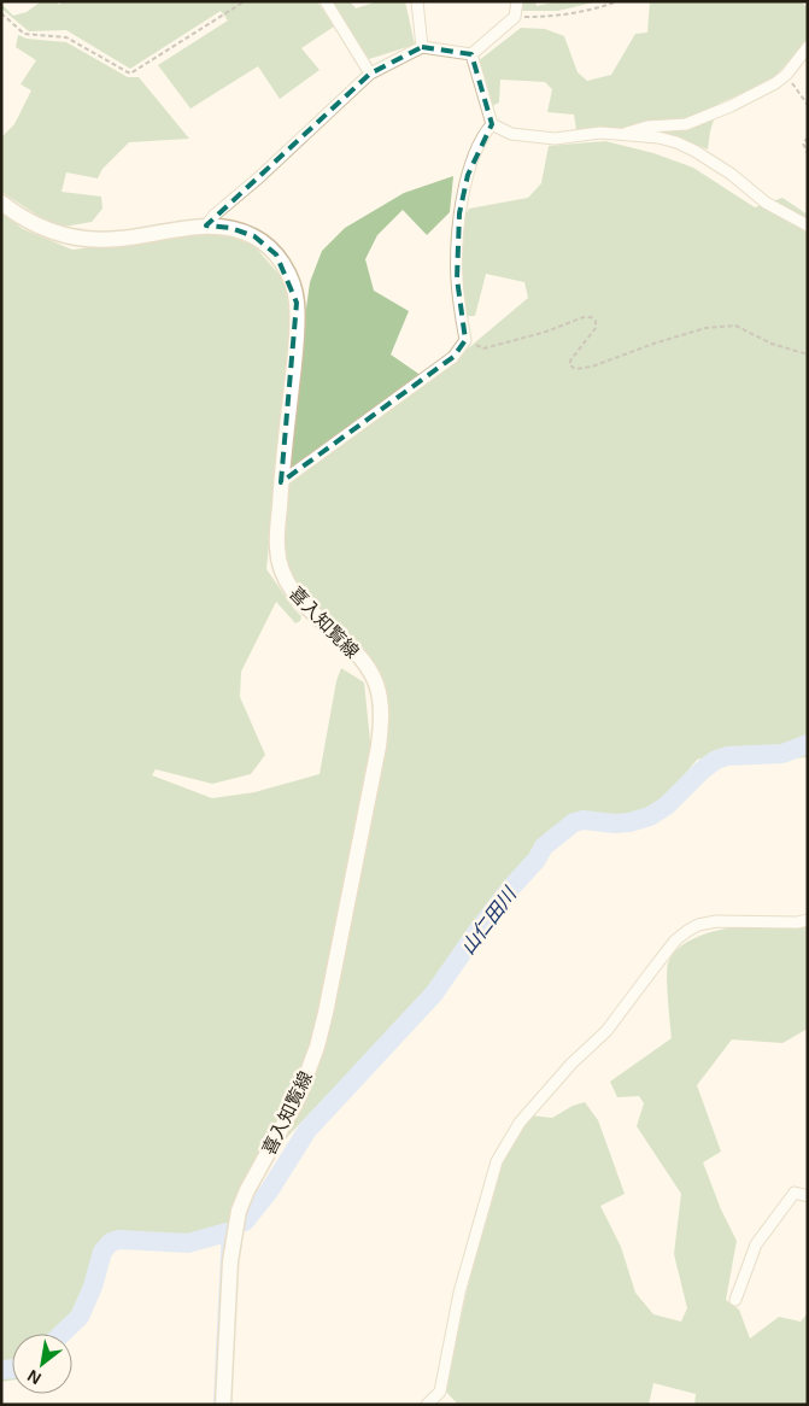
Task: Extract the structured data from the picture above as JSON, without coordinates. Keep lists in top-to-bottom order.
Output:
{
  "streets": {
    "main road": ["喜入知覧線"]
  },
  "water": ["山仁田川"],
  "north": "bottom left"
}
